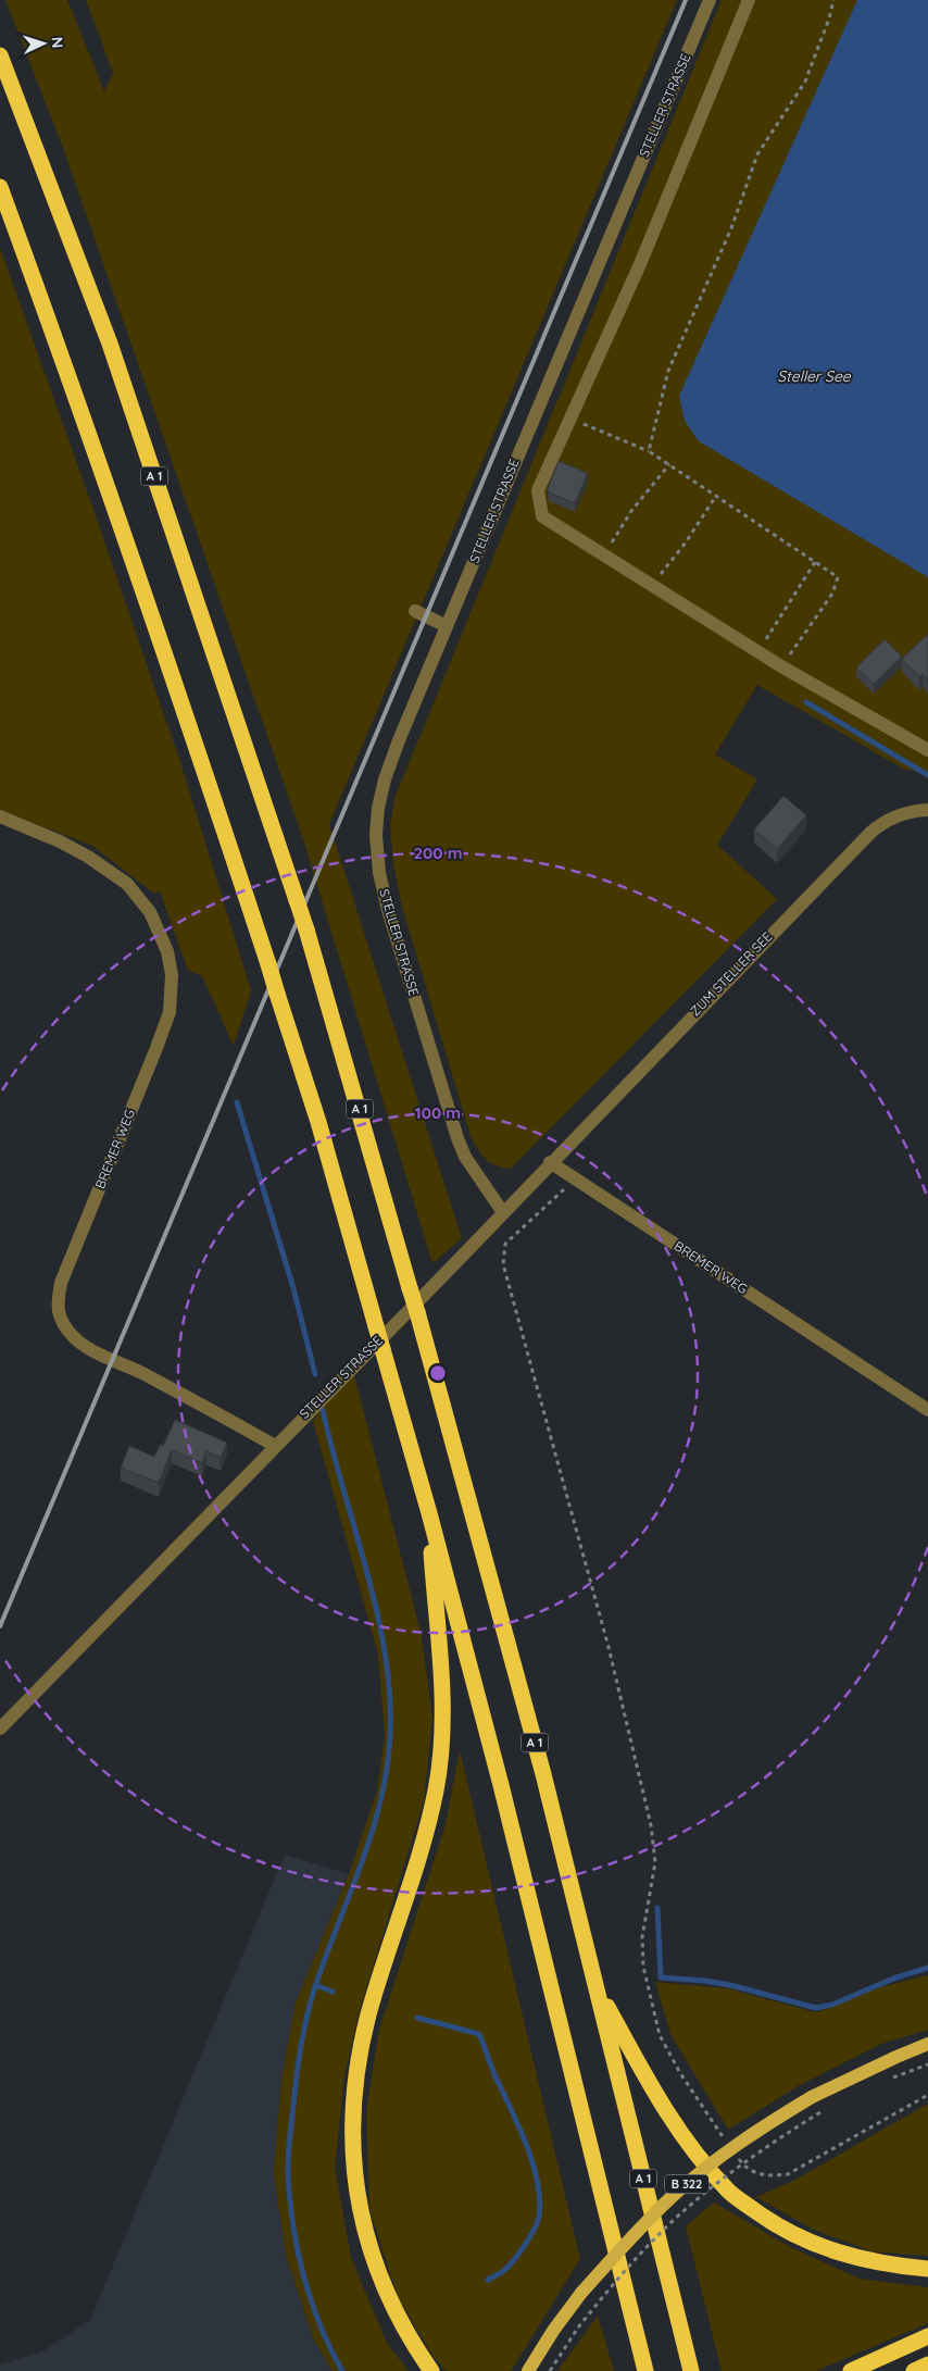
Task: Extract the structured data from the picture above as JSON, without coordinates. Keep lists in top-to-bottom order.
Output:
{
  "streets": {
    "highway": ["A 1"],
    "main road": ["B 322"],
    "street": ["STELLER STRASSE", "ZUM STELLER SEE", "BREMER WEG"]
  },
  "crossings": [
    ["STELLER STRASSE", "BREMER WEG"],
    ["ZUM STELLER SEE", "BREMER WEG"]
  ],
  "water": ["Steller See"],
  "north": "right",
  "rings": ["200 m", "100 m"]
}
